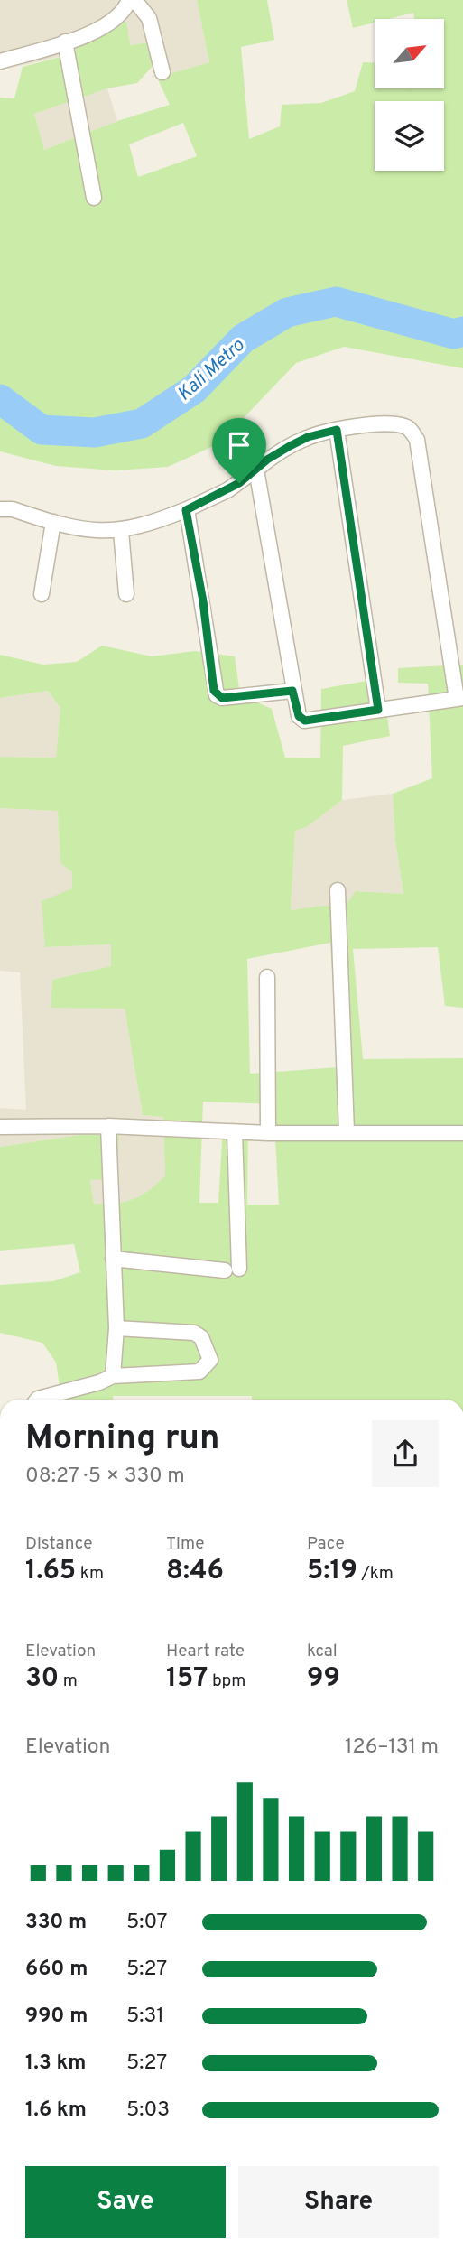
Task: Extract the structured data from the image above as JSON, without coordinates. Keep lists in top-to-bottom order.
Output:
{
  "water": ["Kali Metro"],
  "north": "top right",
  "page": {
    "heading": ["Morning run", "08:27 · 5 × 330 m"],
    "stats": [
      ["Distance", "1.65 km"],
      ["Time", "8:46"],
      ["Pace", "5:19 /km"],
      ["Elevation", "30 m"],
      ["Heart rate", "157 bpm"],
      ["kcal", "99"]
    ],
    "chart": ["Elevation", "126–131 m"],
    "list": [
      {
        "name": "330 m",
        "note": "5:07"
      },
      {
        "name": "660 m",
        "note": "5:27"
      },
      {
        "name": "990 m",
        "note": "5:31"
      },
      {
        "name": "1.3 km",
        "note": "5:27"
      },
      {
        "name": "1.6 km",
        "note": "5:03"
      }
    ],
    "buttons": ["Save", "Share"]
  }
}
